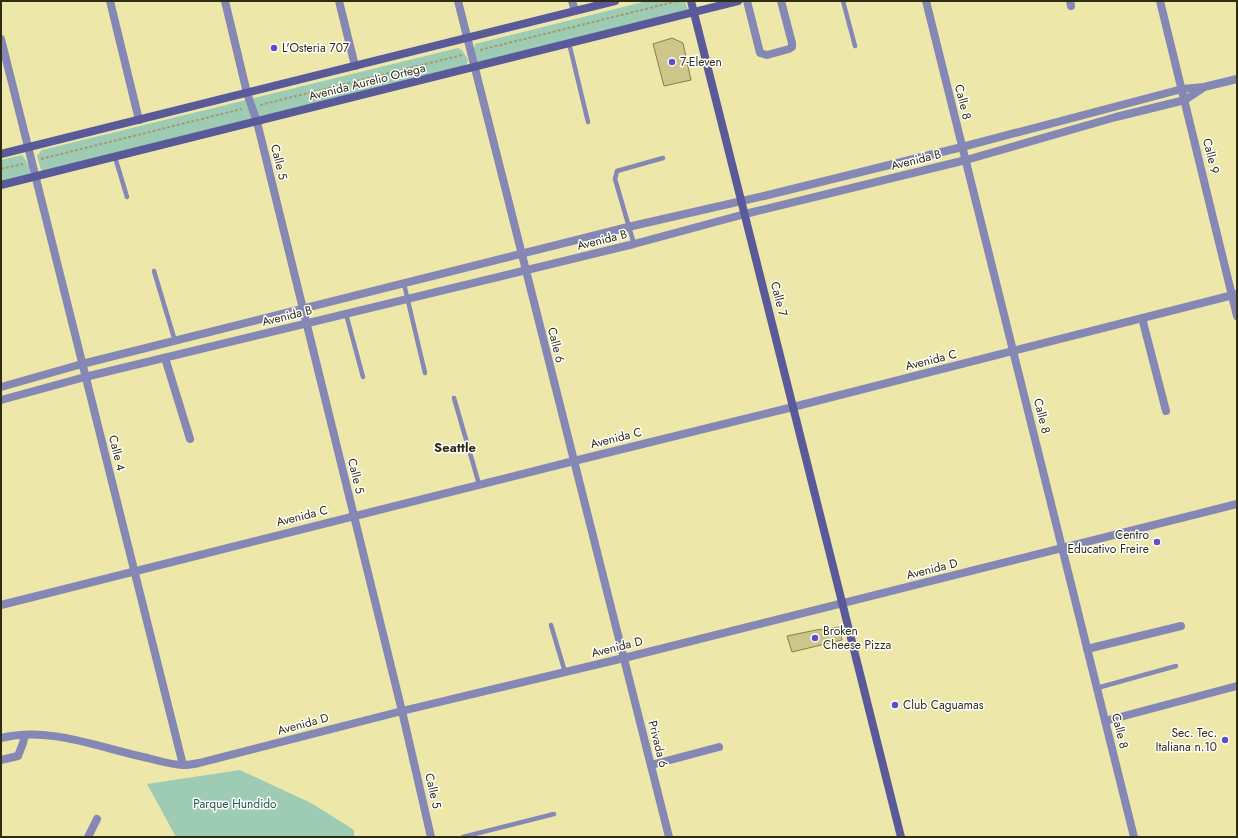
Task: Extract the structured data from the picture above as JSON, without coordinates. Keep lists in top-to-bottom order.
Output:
{
  "streets": {
    "main road": ["Avenida Aurelio Ortega", "Calle 7"],
    "street": [
      "Calle 8",
      "Calle 9",
      "Avenida B",
      "Calle 5",
      "Calle 6",
      "Avenida C",
      "Calle 4",
      "Avenida D",
      "Privada 6"
    ]
  },
  "crossings": [
    ["Avenida Aurelio Ortega", "Calle 5"],
    ["Avenida Aurelio Ortega", "Calle 7"],
    ["Avenida Aurelio Ortega", "Calle 6"],
    ["Avenida Aurelio Ortega", "Calle 4"],
    ["Calle 8", "Avenida B"],
    ["Calle 8", "Avenida C"],
    ["Calle 8", "Avenida D"],
    ["Calle 9", "Avenida B"],
    ["Calle 9", "Avenida C"],
    ["Avenida B", "Calle 5"],
    ["Avenida B", "Calle 7"],
    ["Avenida B", "Calle 6"],
    ["Avenida B", "Calle 4"],
    ["Calle 5", "Avenida C"],
    ["Calle 5", "Avenida D"],
    ["Calle 7", "Avenida C"],
    ["Calle 7", "Avenida D"],
    ["Calle 6", "Avenida C"],
    ["Calle 6", "Avenida D"],
    ["Calle 6", "Privada 6"],
    ["Avenida C", "Calle 4"],
    ["Calle 4", "Avenida D"],
    ["Avenida D", "Privada 6"]
  ],
  "districts": ["Seattle"],
  "parks": ["Parque Hundido"],
  "places": [
    "L'Osteria 707",
    "7-Eleven",
    "Centro Educativo Freire",
    "Broken Cheese Pizza",
    "Club Caguamas",
    "Sec. Tec. Italiana n.10"
  ]
}
